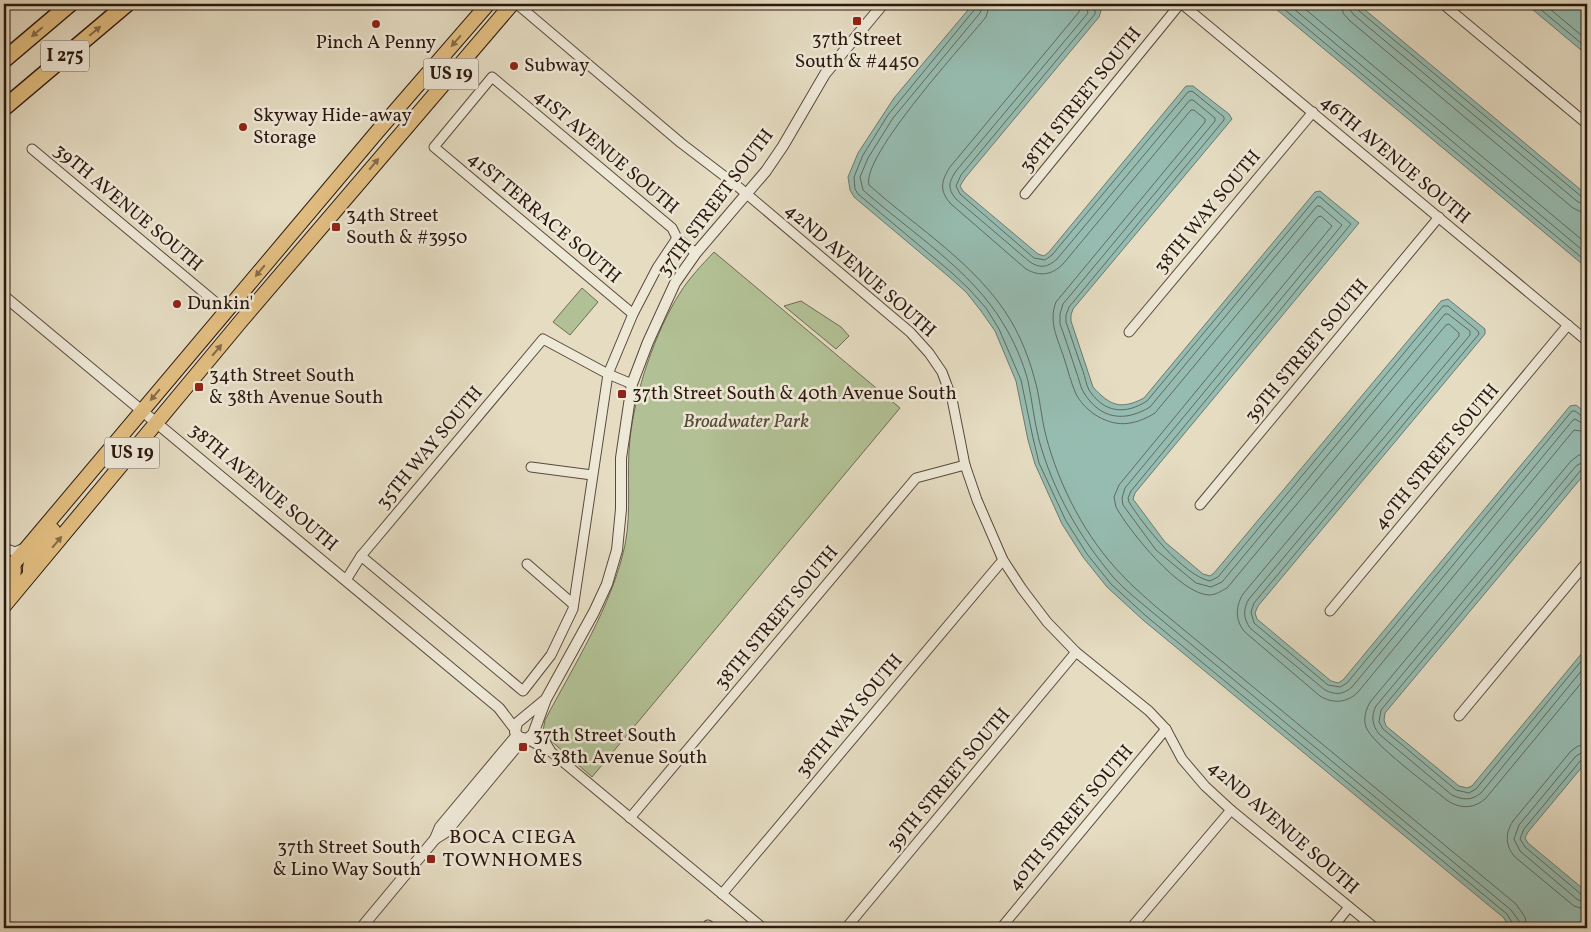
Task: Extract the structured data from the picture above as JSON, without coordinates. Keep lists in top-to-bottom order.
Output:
{
  "streets": {
    "highway": ["I 275", "US 19"],
    "street": [
      "38TH STREET SOUTH",
      "41ST AVENUE SOUTH",
      "46TH AVENUE SOUTH",
      "37TH STREET SOUTH",
      "39TH AVENUE SOUTH",
      "38TH WAY SOUTH",
      "41ST TERRACE SOUTH",
      "42ND AVENUE SOUTH",
      "39TH STREET SOUTH",
      "35TH WAY SOUTH",
      "40TH STREET SOUTH",
      "38TH AVENUE SOUTH"
    ]
  },
  "crossings": [
    ["US 19", "39TH AVENUE SOUTH"],
    ["US 19", "38TH AVENUE SOUTH"],
    ["38TH STREET SOUTH", "46TH AVENUE SOUTH"],
    ["38TH STREET SOUTH", "42ND AVENUE SOUTH"],
    ["38TH STREET SOUTH", "38TH AVENUE SOUTH"],
    ["41ST AVENUE SOUTH", "37TH STREET SOUTH"],
    ["41ST AVENUE SOUTH", "41ST TERRACE SOUTH"],
    ["46TH AVENUE SOUTH", "38TH WAY SOUTH"],
    ["46TH AVENUE SOUTH", "39TH STREET SOUTH"],
    ["46TH AVENUE SOUTH", "40TH STREET SOUTH"],
    ["37TH STREET SOUTH", "42ND AVENUE SOUTH"],
    ["37TH STREET SOUTH", "38TH AVENUE SOUTH"],
    ["38TH WAY SOUTH", "42ND AVENUE SOUTH"],
    ["38TH WAY SOUTH", "38TH AVENUE SOUTH"],
    ["42ND AVENUE SOUTH", "39TH STREET SOUTH"],
    ["42ND AVENUE SOUTH", "40TH STREET SOUTH"],
    ["35TH WAY SOUTH", "38TH AVENUE SOUTH"]
  ],
  "districts": ["BOCA CIEGA TOWNHOMES"],
  "parks": ["Broadwater Park"],
  "places": {
    "transit": [
      "37th Street South & #4450",
      "34th Street South & #3950",
      "34th Street South & 38th Avenue South",
      "37th Street South & 40th Avenue South",
      "37th Street South & 38th Avenue South",
      "37th Street South & Lino Way South"
    ],
    "other": [
      "Pinch A Penny",
      "Subway",
      "Skyway Hide-away Storage",
      "Dunkin'"
    ]
  }
}
